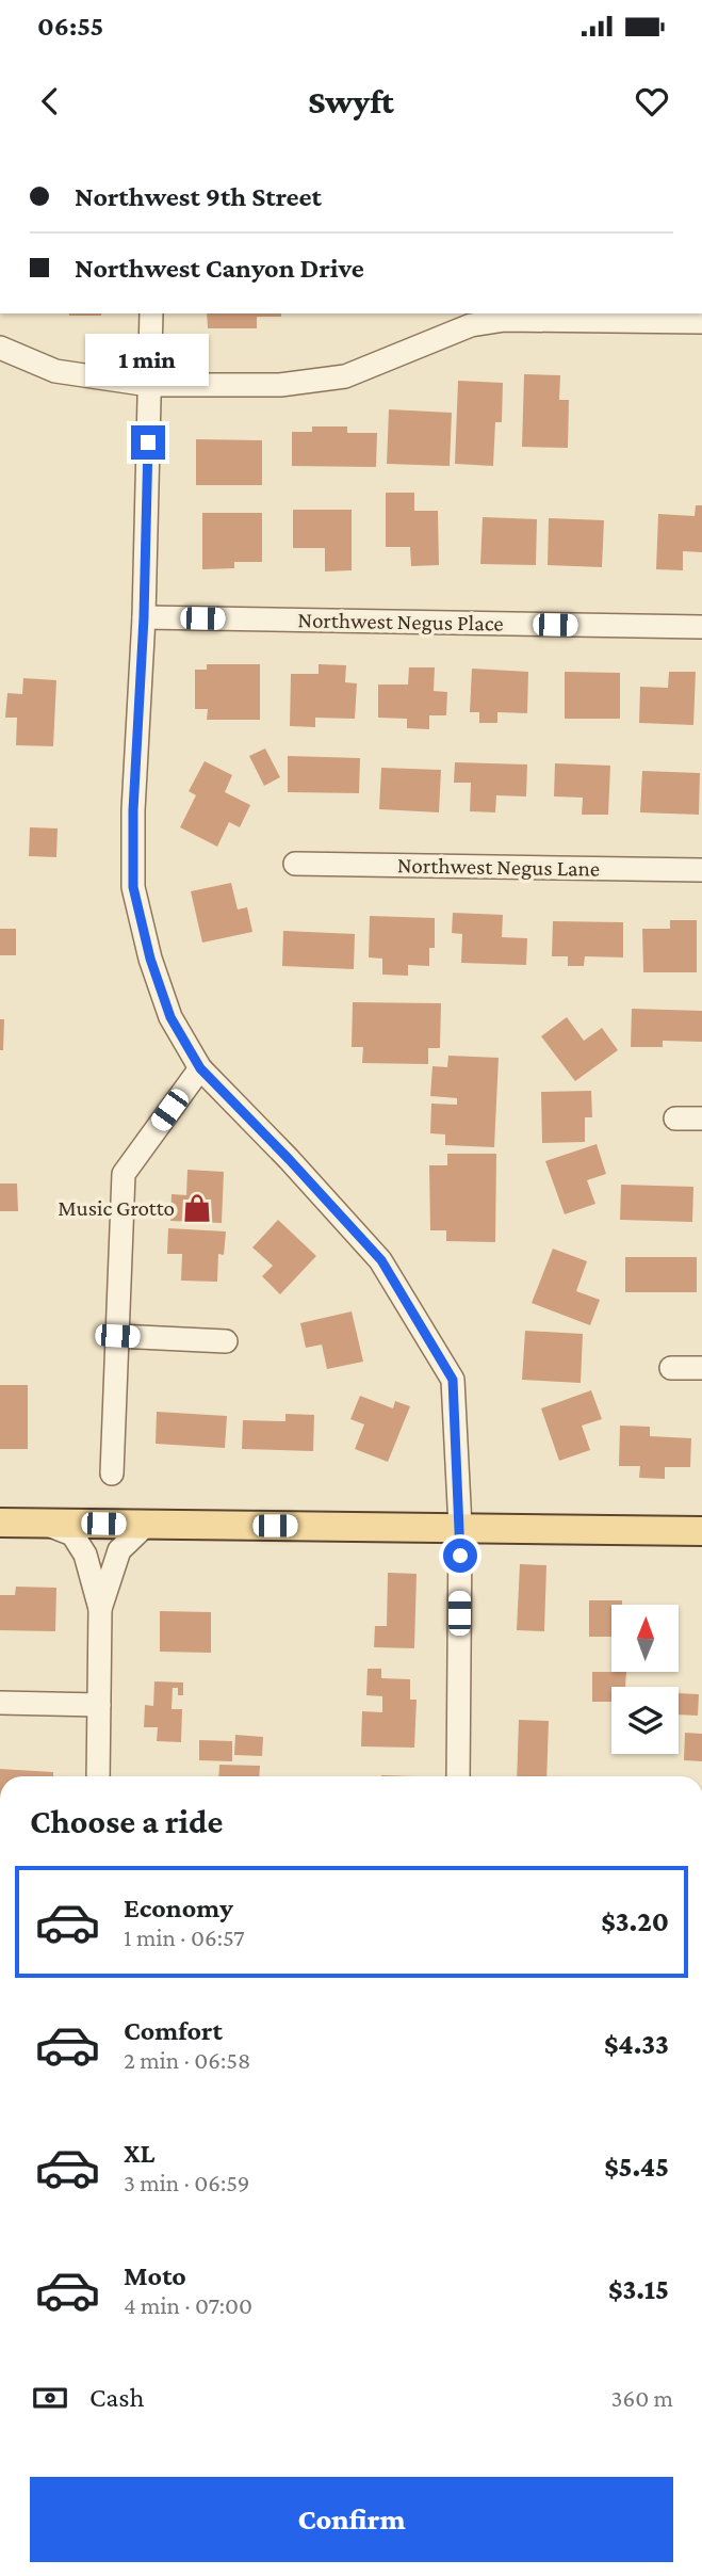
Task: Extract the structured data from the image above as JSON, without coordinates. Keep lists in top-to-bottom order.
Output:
{
  "streets": {
    "street": ["Northwest Negus Place", "Northwest Negus Lane"]
  },
  "places": {
    "shop": ["Music Grotto"]
  },
  "north": "top",
  "page": {
    "status": "06:55",
    "header": "Swyft",
    "banner": ["Northwest 9th Street", "Northwest Canyon Drive"],
    "bubble": "1 min",
    "heading": "Choose a ride",
    "list": [
      {
        "name": "Economy",
        "note": "1 min · 06:57",
        "value": "$3.20"
      },
      {
        "name": "Comfort",
        "note": "2 min · 06:58",
        "value": "$4.33"
      },
      {
        "name": "XL",
        "note": "3 min · 06:59",
        "value": "$5.45"
      },
      {
        "name": "Moto",
        "note": "4 min · 07:00",
        "value": "$3.15"
      }
    ],
    "pay": ["Cash", "360 m"],
    "buttons": "Confirm"
  }
}
